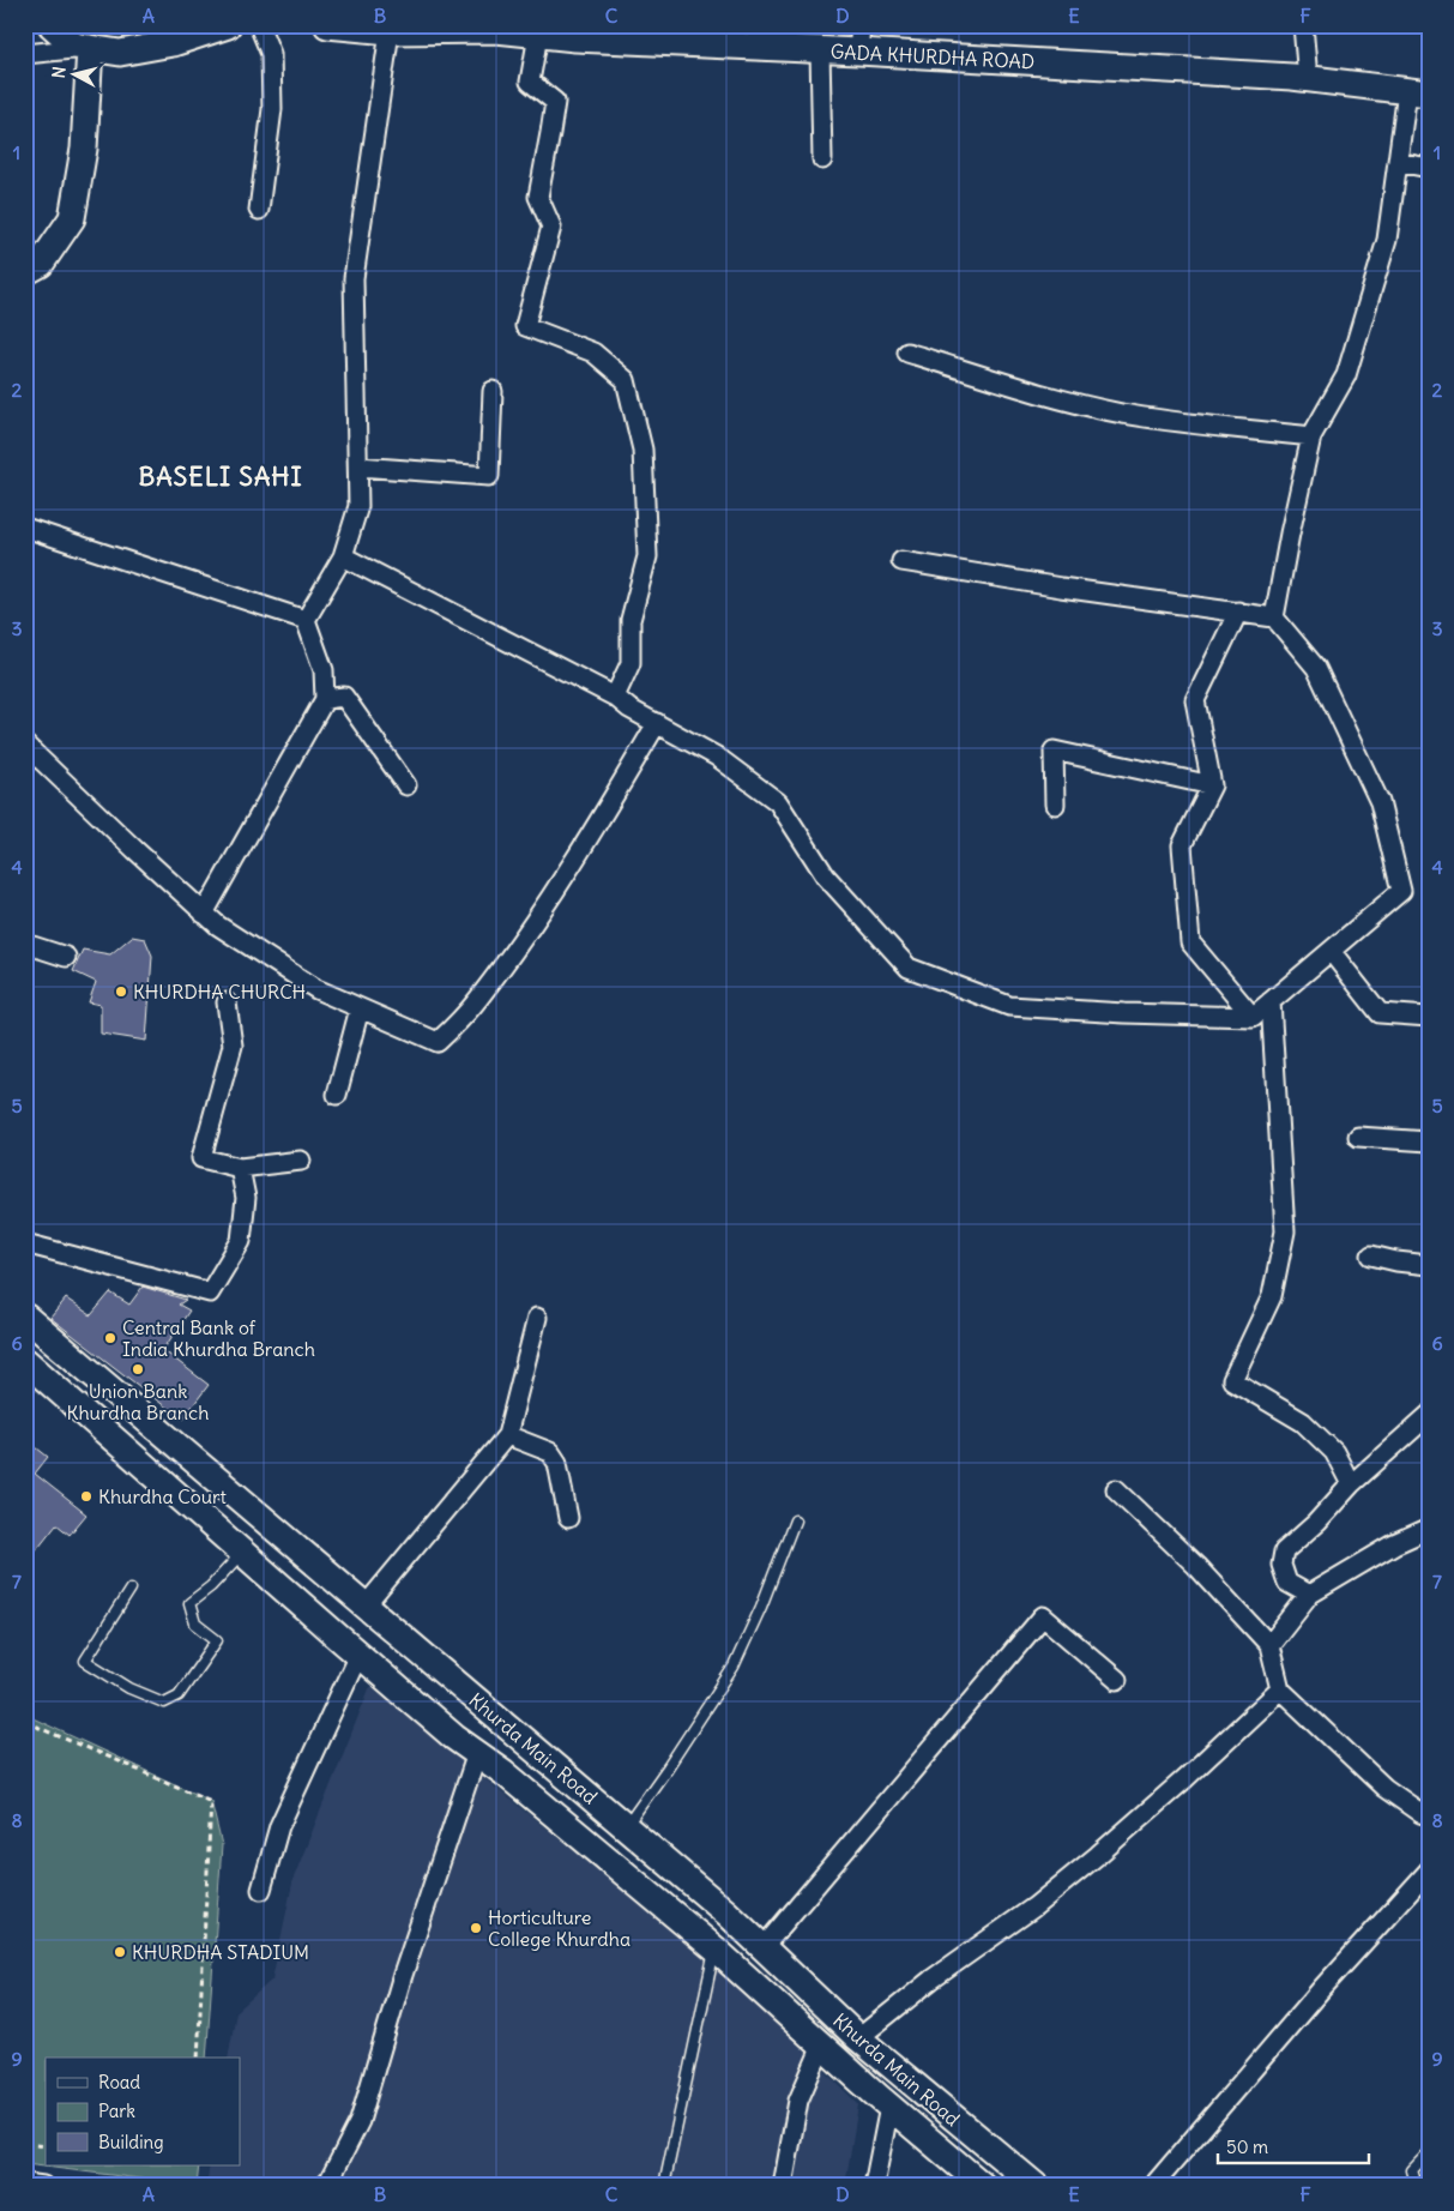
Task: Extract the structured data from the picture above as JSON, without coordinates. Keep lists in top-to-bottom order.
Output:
{
  "streets": {
    "main road": ["GADA KHURDHA ROAD", "Khurda Main Road"]
  },
  "districts": ["BASELI SAHI"],
  "places": [
    "KHURDHA CHURCH",
    "Central Bank of India Khurdha Branch",
    "Union Bank Khurdha Branch",
    "Khurdha Court",
    "Horticulture College Khurdha",
    "KHURDHA STADIUM"
  ],
  "legend": ["Road", "Park", "Building"],
  "scale_bar": "50 m",
  "north": "left",
  "grid": {
    "columns": [
      "A",
      "B",
      "C",
      "D",
      "E",
      "F"
    ],
    "rows": [
      "1",
      "2",
      "3",
      "4",
      "5",
      "6",
      "7",
      "8",
      "9"
    ]
  }
}
